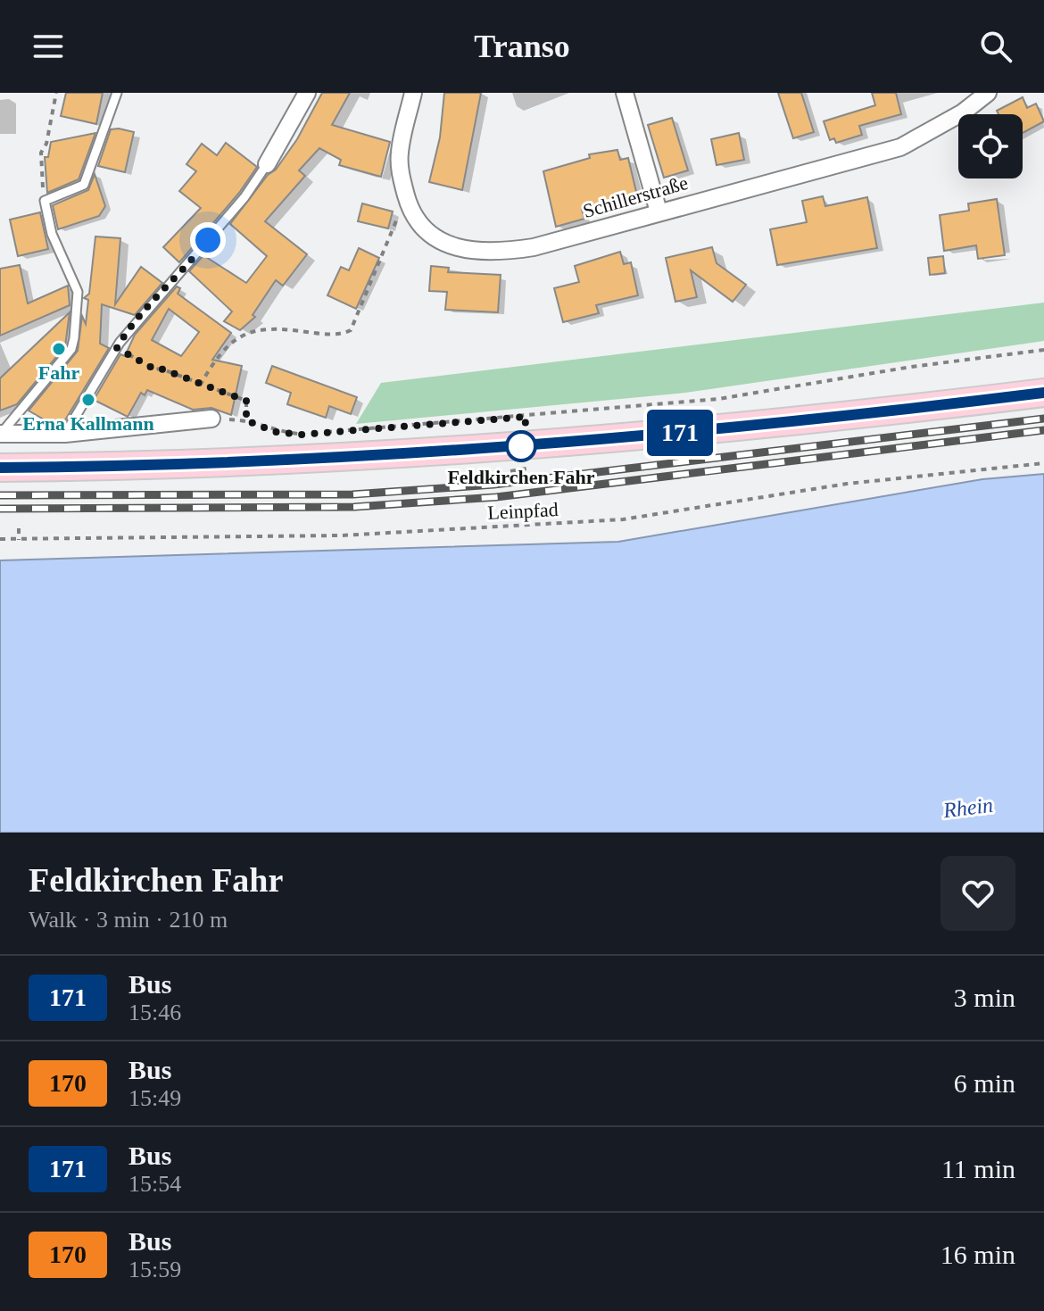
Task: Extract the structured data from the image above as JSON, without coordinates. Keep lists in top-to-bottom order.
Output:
{
  "streets": {
    "street": ["Schillerstraße"],
    "path": ["Leinpfad"]
  },
  "water": ["Rhein"],
  "places": ["Fahr", "Erna Kallmann", "Feldkirchen Fahr"],
  "lines": ["bus line 171"],
  "page": {
    "header": "Transo",
    "on_map": "171",
    "heading": ["Feldkirchen Fahr", "Walk · 3 min · 210 m"],
    "list": [
      {
        "mark": "171",
        "name": "Bus",
        "note": "15:46",
        "value": "3 min"
      },
      {
        "mark": "170",
        "name": "Bus",
        "note": "15:49",
        "value": "6 min"
      },
      {
        "mark": "171",
        "name": "Bus",
        "note": "15:54",
        "value": "11 min"
      },
      {
        "mark": "170",
        "name": "Bus",
        "note": "15:59",
        "value": "16 min"
      }
    ]
  }
}
